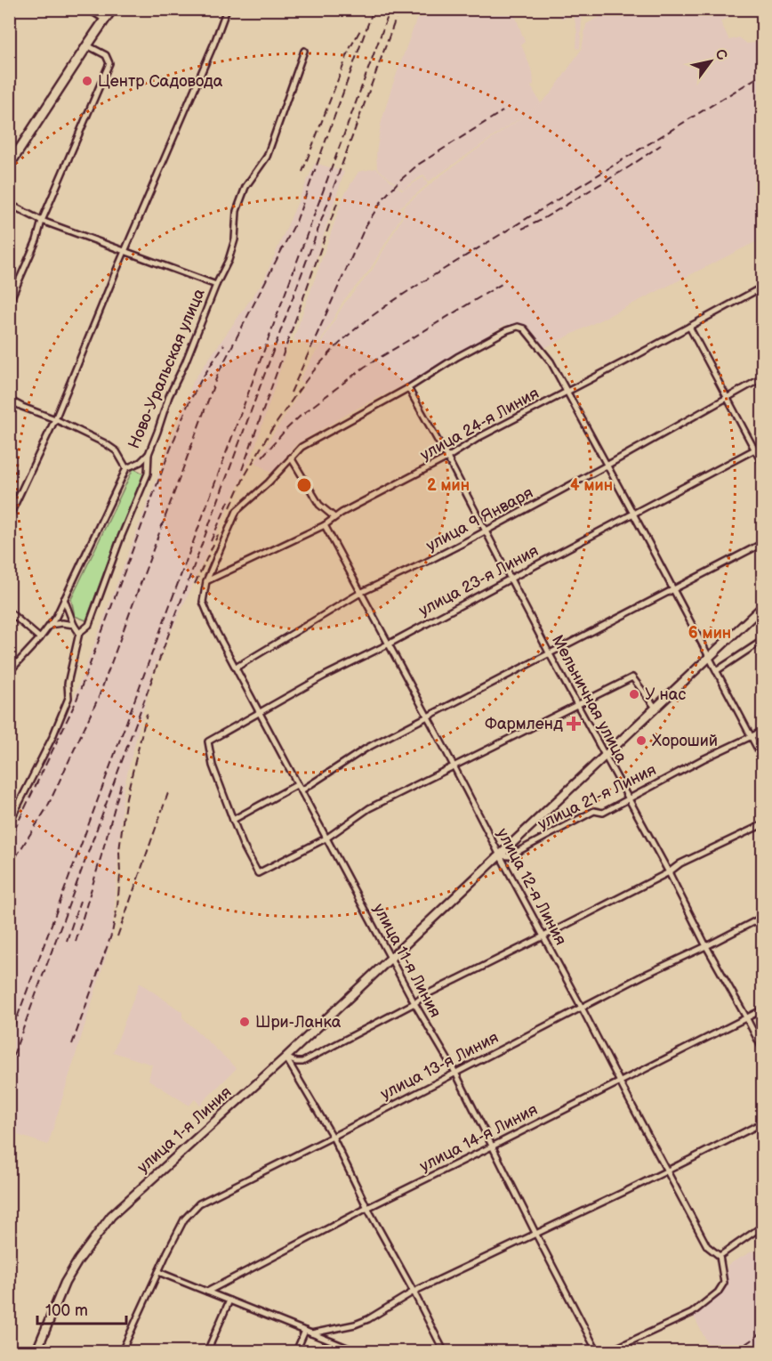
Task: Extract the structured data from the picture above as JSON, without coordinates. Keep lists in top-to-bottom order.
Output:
{
  "streets": {
    "main road": ["улица 21-я Линия", "улица 1-я Линия"],
    "street": [
      "Ново-Уральская улица",
      "улица 24-я Линия",
      "улица 9 Января",
      "улица 23-я Линия",
      "Мельничная улица",
      "улица 12-я Линия",
      "улица 11-я Линия",
      "улица 13-я Линия",
      "улица 14-я Линия"
    ]
  },
  "crossings": [
    ["улица 24-я Линия", "Мельничная улица"],
    ["улица 24-я Линия", "улица 12-я Линия"],
    ["улица 24-я Линия", "улица 11-я Линия"],
    ["улица 9 Января", "Мельничная улица"],
    ["улица 9 Января", "улица 12-я Линия"],
    ["улица 9 Января", "улица 11-я Линия"],
    ["улица 23-я Линия", "Мельничная улица"],
    ["улица 23-я Линия", "улица 12-я Линия"],
    ["улица 23-я Линия", "улица 11-я Линия"],
    ["Мельничная улица", "улица 21-я Линия"],
    ["Мельничная улица", "улица 13-я Линия"],
    ["Мельничная улица", "улица 14-я Линия"],
    ["улица 21-я Линия", "улица 12-я Линия"],
    ["улица 21-я Линия", "улица 11-я Линия"],
    ["улица 21-я Линия", "улица 1-я Линия"],
    ["улица 12-я Линия", "улица 13-я Линия"],
    ["улица 12-я Линия", "улица 14-я Линия"],
    ["улица 11-я Линия", "улица 13-я Линия"],
    ["улица 11-я Линия", "улица 1-я Линия"],
    ["улица 11-я Линия", "улица 14-я Линия"]
  ],
  "places": {
    "other": [
      "Центр Садовода",
      "У нас",
      "Хороший",
      "Шри-Ланка"
    ],
    "health": ["Фармленд"]
  },
  "scale_bar": "100 m",
  "north": "top right",
  "rings": ["2 мин", "4 мин", "6 мин"]
}
